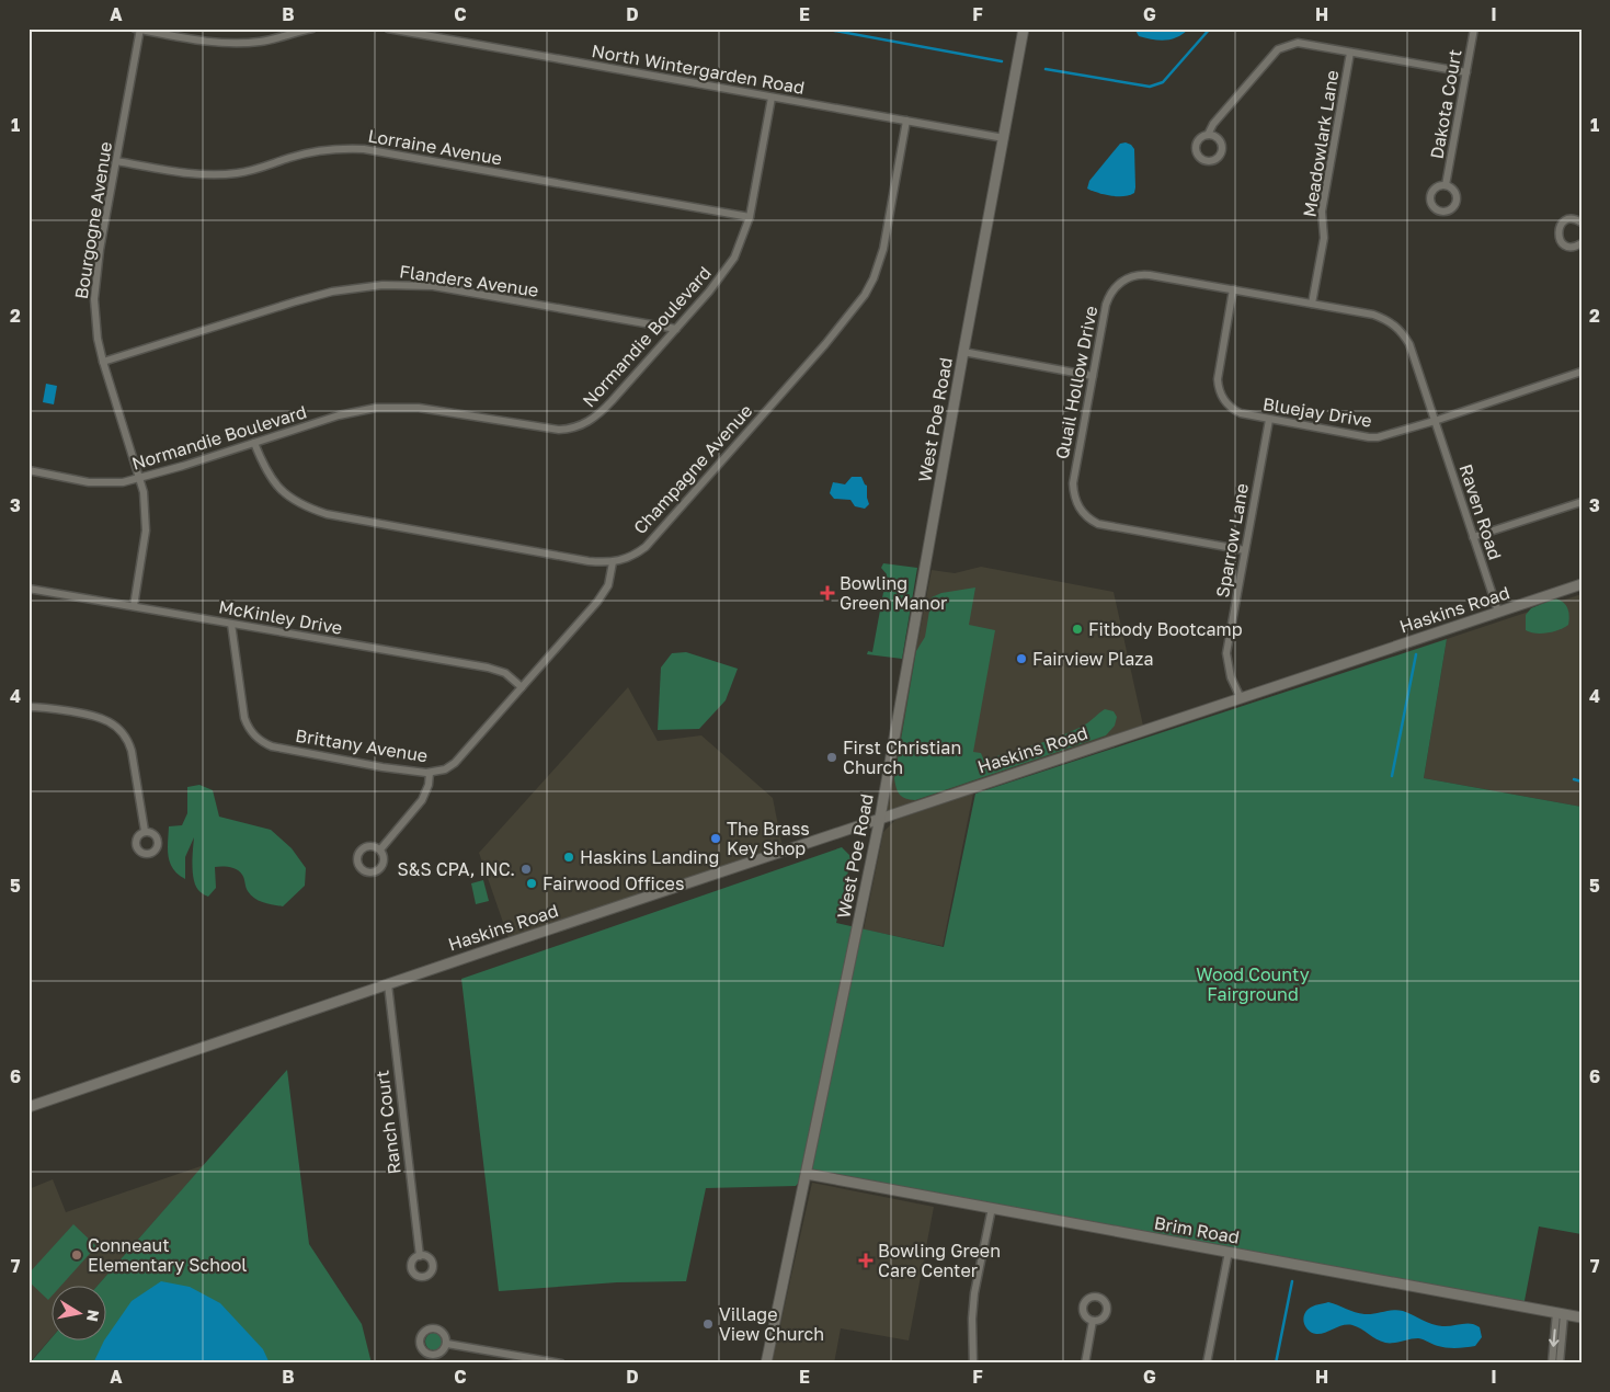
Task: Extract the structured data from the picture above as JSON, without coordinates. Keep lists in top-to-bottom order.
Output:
{
  "streets": {
    "main road": ["West Poe Road", "Haskins Road", "Brim Road"],
    "street": [
      "North Wintergarden Road",
      "Dakota Court",
      "Meadowlark Lane",
      "Lorraine Avenue",
      "Bourgogne Avenue",
      "Flanders Avenue",
      "Normandie Boulevard",
      "Quail Hollow Drive",
      "Bluejay Drive",
      "Champagne Avenue",
      "Raven Road",
      "Sparrow Lane",
      "McKinley Drive",
      "Brittany Avenue",
      "Ranch Court"
    ]
  },
  "crossings": [
    ["North Wintergarden Road", "Normandie Boulevard"],
    ["North Wintergarden Road", "West Poe Road"],
    ["North Wintergarden Road", "Champagne Avenue"],
    ["Meadowlark Lane", "Quail Hollow Drive"],
    ["Lorraine Avenue", "Bourgogne Avenue"],
    ["Lorraine Avenue", "Normandie Boulevard"],
    ["Bourgogne Avenue", "Flanders Avenue"],
    ["Bourgogne Avenue", "Normandie Boulevard"],
    ["Bourgogne Avenue", "McKinley Drive"],
    ["Flanders Avenue", "Normandie Boulevard"],
    ["Normandie Boulevard", "Champagne Avenue"],
    ["Quail Hollow Drive", "Bluejay Drive"],
    ["Quail Hollow Drive", "Raven Road"],
    ["Quail Hollow Drive", "Sparrow Lane"],
    ["Bluejay Drive", "Raven Road"],
    ["Bluejay Drive", "Sparrow Lane"],
    ["West Poe Road", "Haskins Road"],
    ["West Poe Road", "Brim Road"],
    ["Champagne Avenue", "Brittany Avenue"],
    ["Raven Road", "Haskins Road"],
    ["Sparrow Lane", "Haskins Road"],
    ["Haskins Road", "Ranch Court"],
    ["McKinley Drive", "Brittany Avenue"]
  ],
  "parks": ["Wood County Fairground"],
  "places": {
    "health": ["Bowling Green Manor", "Bowling Green Care Center"],
    "other": [
      "Fitbody Bootcamp",
      "Fairview Plaza",
      "First Christian Church",
      "The Brass Key Shop",
      "Haskins Landing",
      "S&S CPA, INC.",
      "Fairwood Offices",
      "Conneaut Elementary School",
      "Village View Church"
    ]
  },
  "north": "right",
  "grid": {
    "columns": [
      "A",
      "B",
      "C",
      "D",
      "E",
      "F",
      "G",
      "H",
      "I"
    ],
    "rows": [
      "1",
      "2",
      "3",
      "4",
      "5",
      "6",
      "7"
    ]
  }
}
